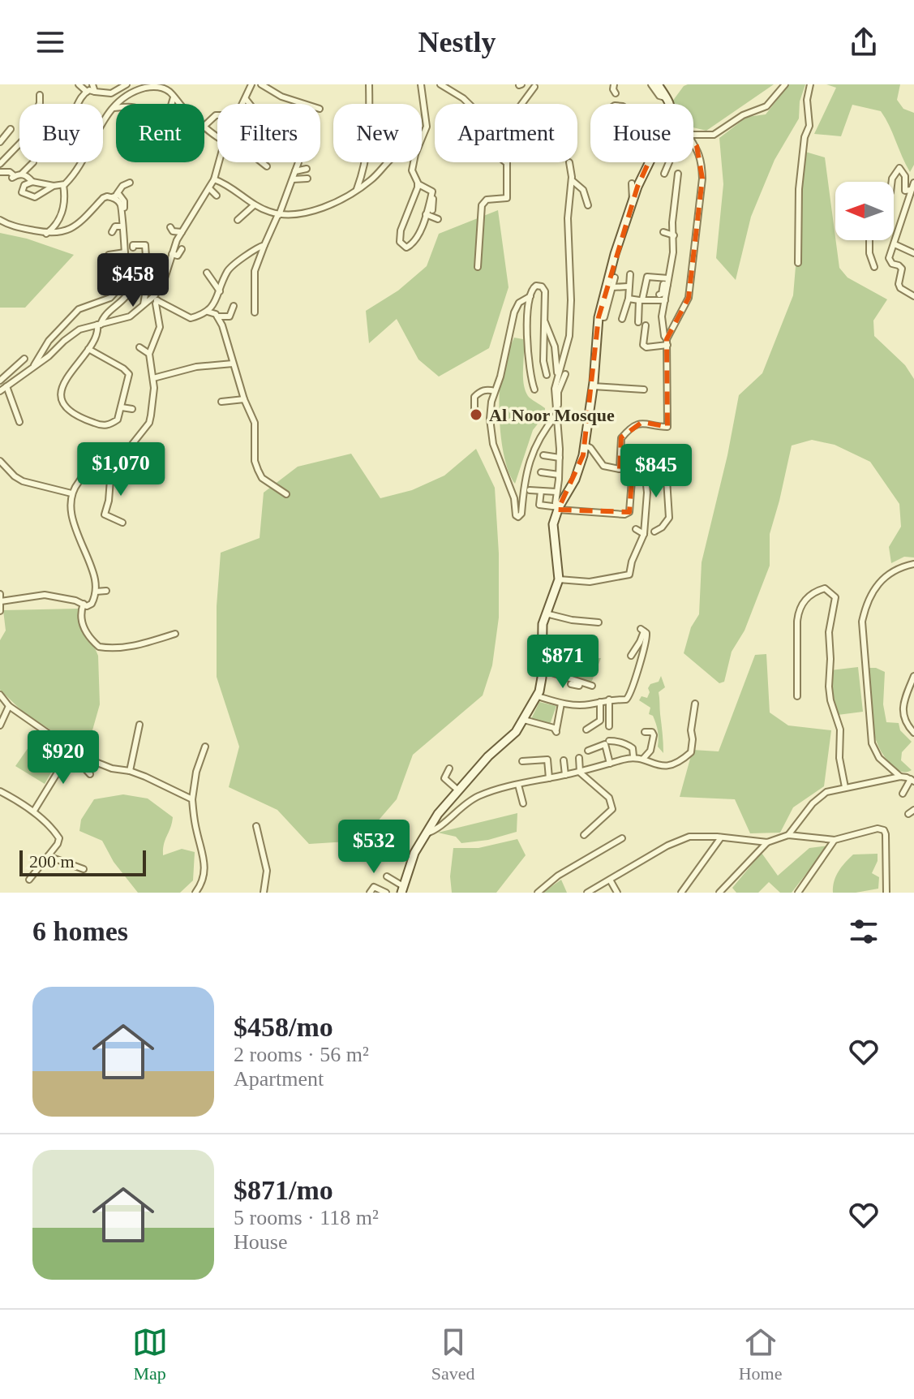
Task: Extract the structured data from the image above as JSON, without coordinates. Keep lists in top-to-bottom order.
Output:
{
  "places": ["Al Noor Mosque"],
  "scale_bar": "200 m",
  "north": "left",
  "page": {
    "header": "Nestly",
    "chip": [
      "Buy",
      "Rent",
      "Filters",
      "New",
      "Apartment",
      "House"
    ],
    "price": [
      "$458",
      "$1,070",
      "$845",
      "$871",
      "$920",
      "$532"
    ],
    "scale": "200 m",
    "heading": "6 homes",
    "list": [
      {
        "name": "$458/mo",
        "note": "2 rooms · 56 m² · Apartment"
      },
      {
        "name": "$871/mo",
        "note": "5 rooms · 118 m² · House"
      }
    ],
    "tabs": ["Map", "Saved", "Home"]
  }
}
